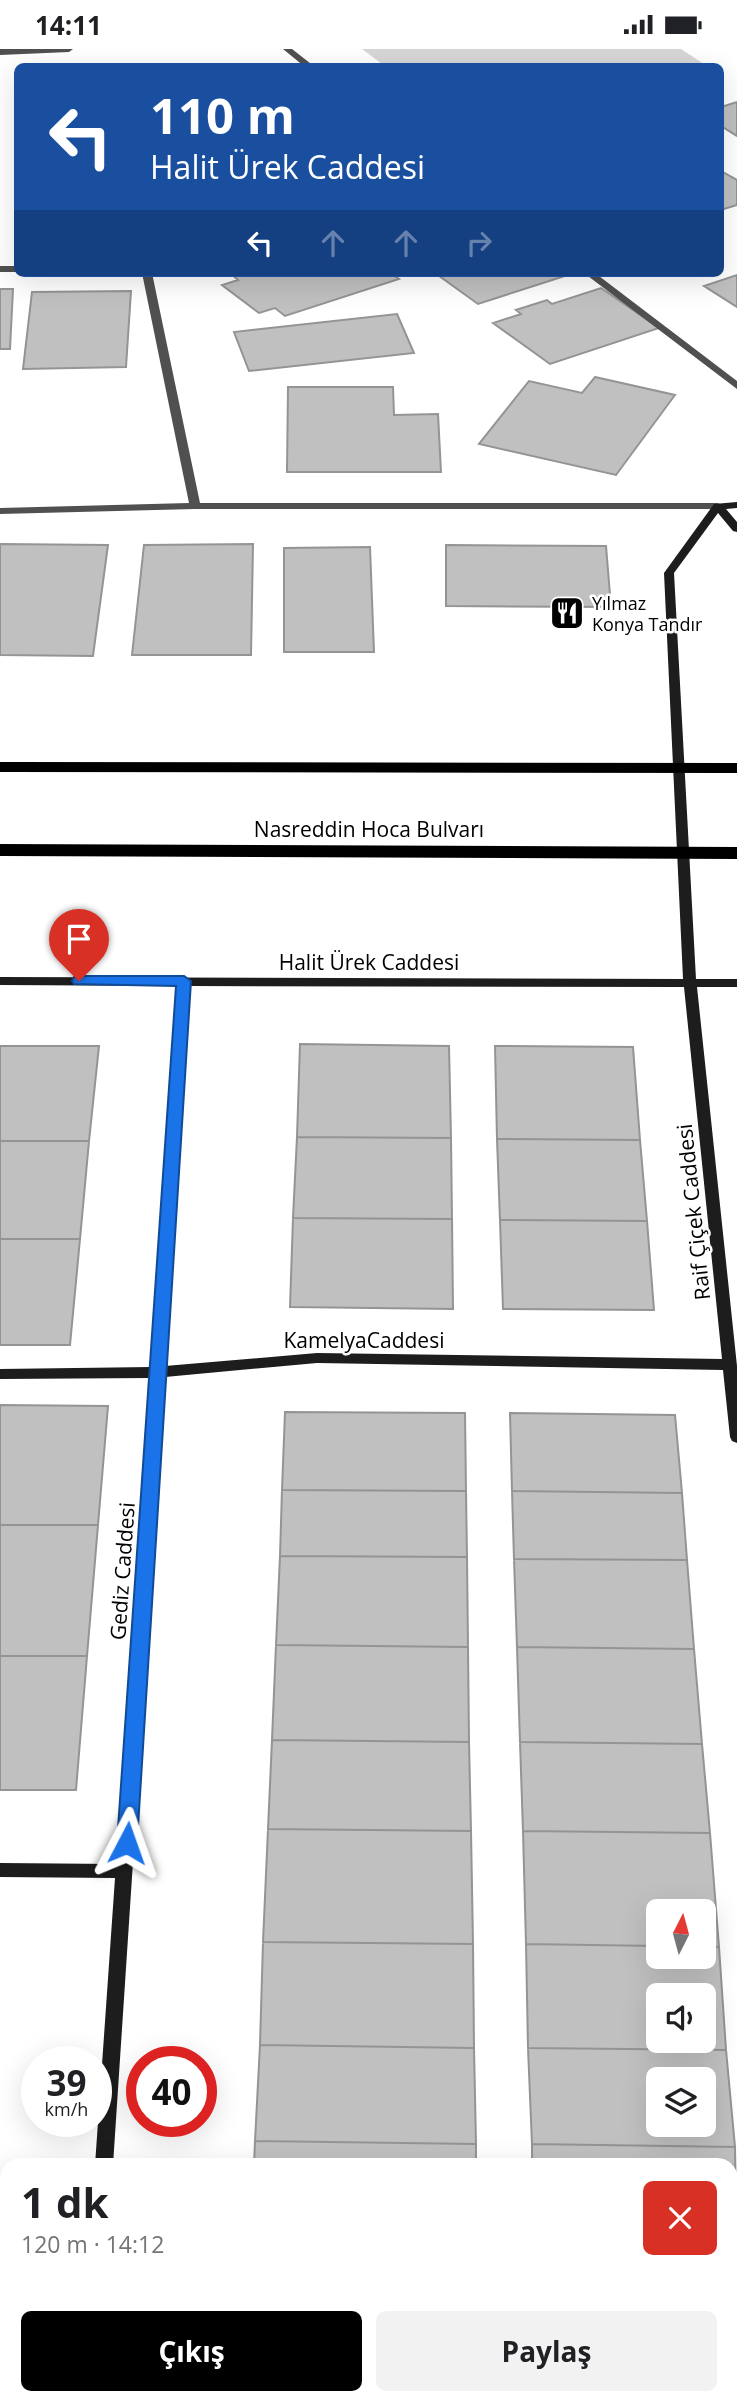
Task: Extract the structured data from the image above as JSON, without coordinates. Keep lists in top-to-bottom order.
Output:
{
  "streets": {
    "highway": ["Nasreddin Hoca Bulvarı"],
    "street": [
      "Halit Ürek Caddesi",
      "Raif Çiçek Caddesi",
      "KamelyaCaddesi",
      "Gediz Caddesi"
    ]
  },
  "crossings": [
    ["Nasreddin Hoca Bulvarı", "Raif Çiçek Caddesi"],
    ["Halit Ürek Caddesi", "Raif Çiçek Caddesi"],
    ["Halit Ürek Caddesi", "Gediz Caddesi"],
    ["Raif Çiçek Caddesi", "KamelyaCaddesi"],
    ["KamelyaCaddesi", "Gediz Caddesi"]
  ],
  "places": {
    "restaurant": ["Yılmaz Konya Tandır"]
  },
  "north": "top",
  "page": {
    "status": "14:11",
    "turn": ["110 m", "Halit Ürek Caddesi"],
    "speed": "39 km/h",
    "limit": "40",
    "heading": ["1 dk", "120 m · 14:12"],
    "buttons": ["Çıkış", "Paylaş"]
  }
}
